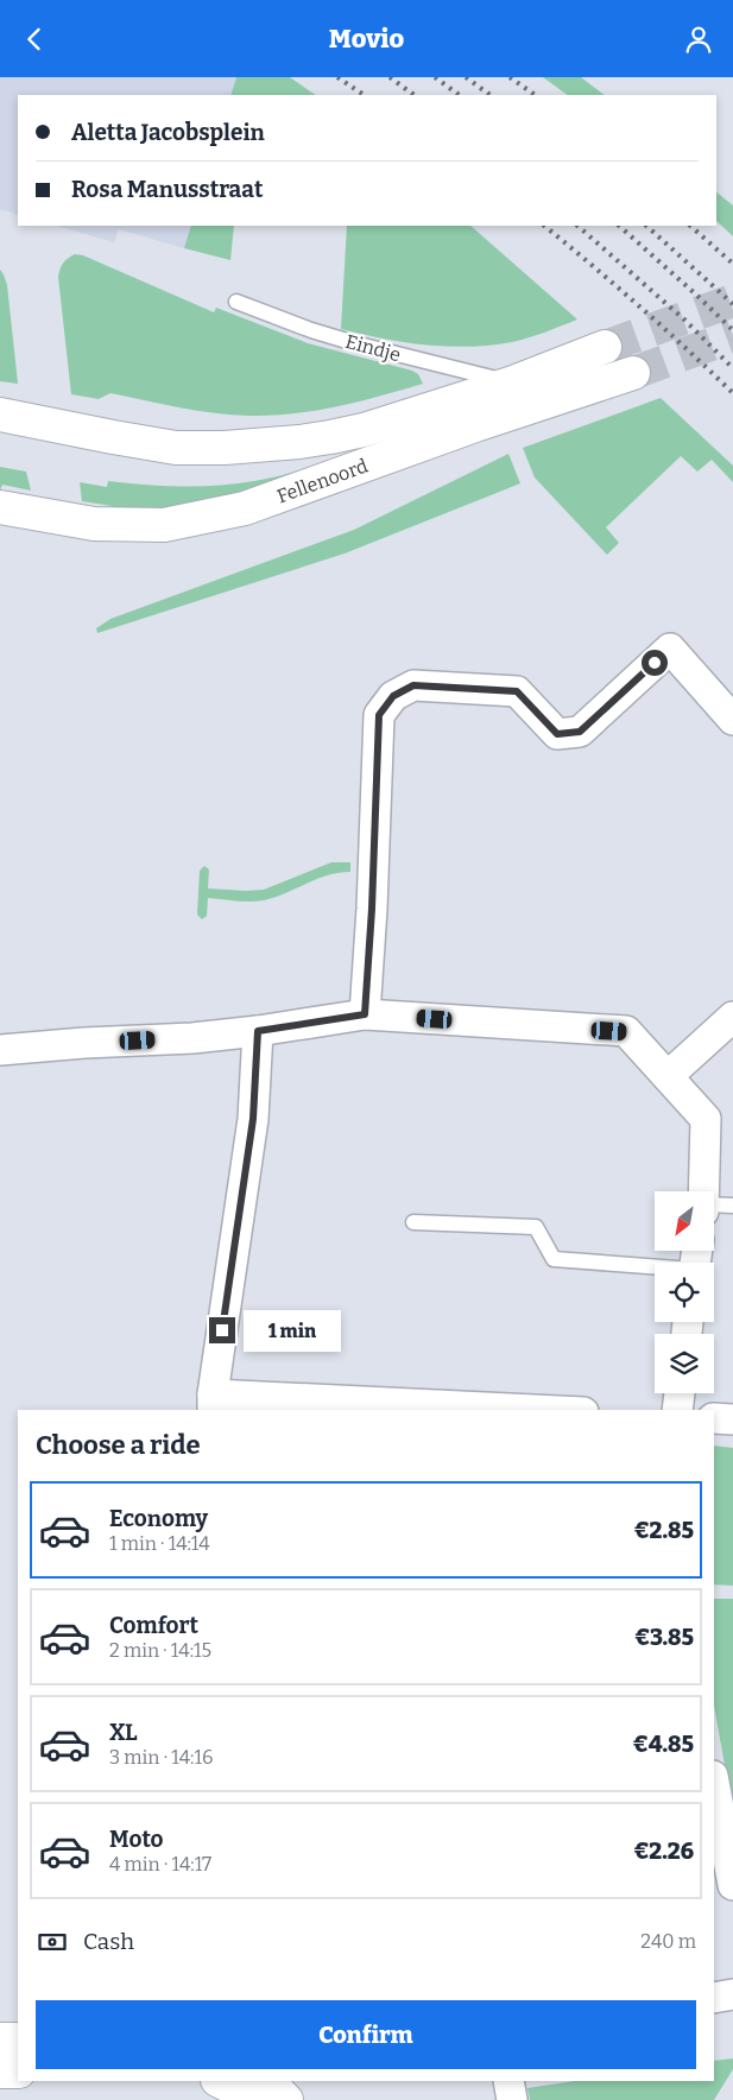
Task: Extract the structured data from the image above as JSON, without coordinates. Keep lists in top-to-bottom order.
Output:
{
  "streets": {
    "main road": ["Fellenoord"],
    "lane": ["Eindje"]
  },
  "crossings": [
    ["Eindje", "Fellenoord"]
  ],
  "north": "bottom left",
  "page": {
    "header": "Movio",
    "banner": ["Aletta Jacobsplein", "Rosa Manusstraat"],
    "bubble": "1 min",
    "heading": "Choose a ride",
    "list": [
      {
        "name": "Economy",
        "note": "1 min · 14:14",
        "value": "€2.85"
      },
      {
        "name": "Comfort",
        "note": "2 min · 14:15",
        "value": "€3.85"
      },
      {
        "name": "XL",
        "note": "3 min · 14:16",
        "value": "€4.85"
      },
      {
        "name": "Moto",
        "note": "4 min · 14:17",
        "value": "€2.26"
      }
    ],
    "pay": ["Cash", "240 m"],
    "buttons": "Confirm"
  }
}
